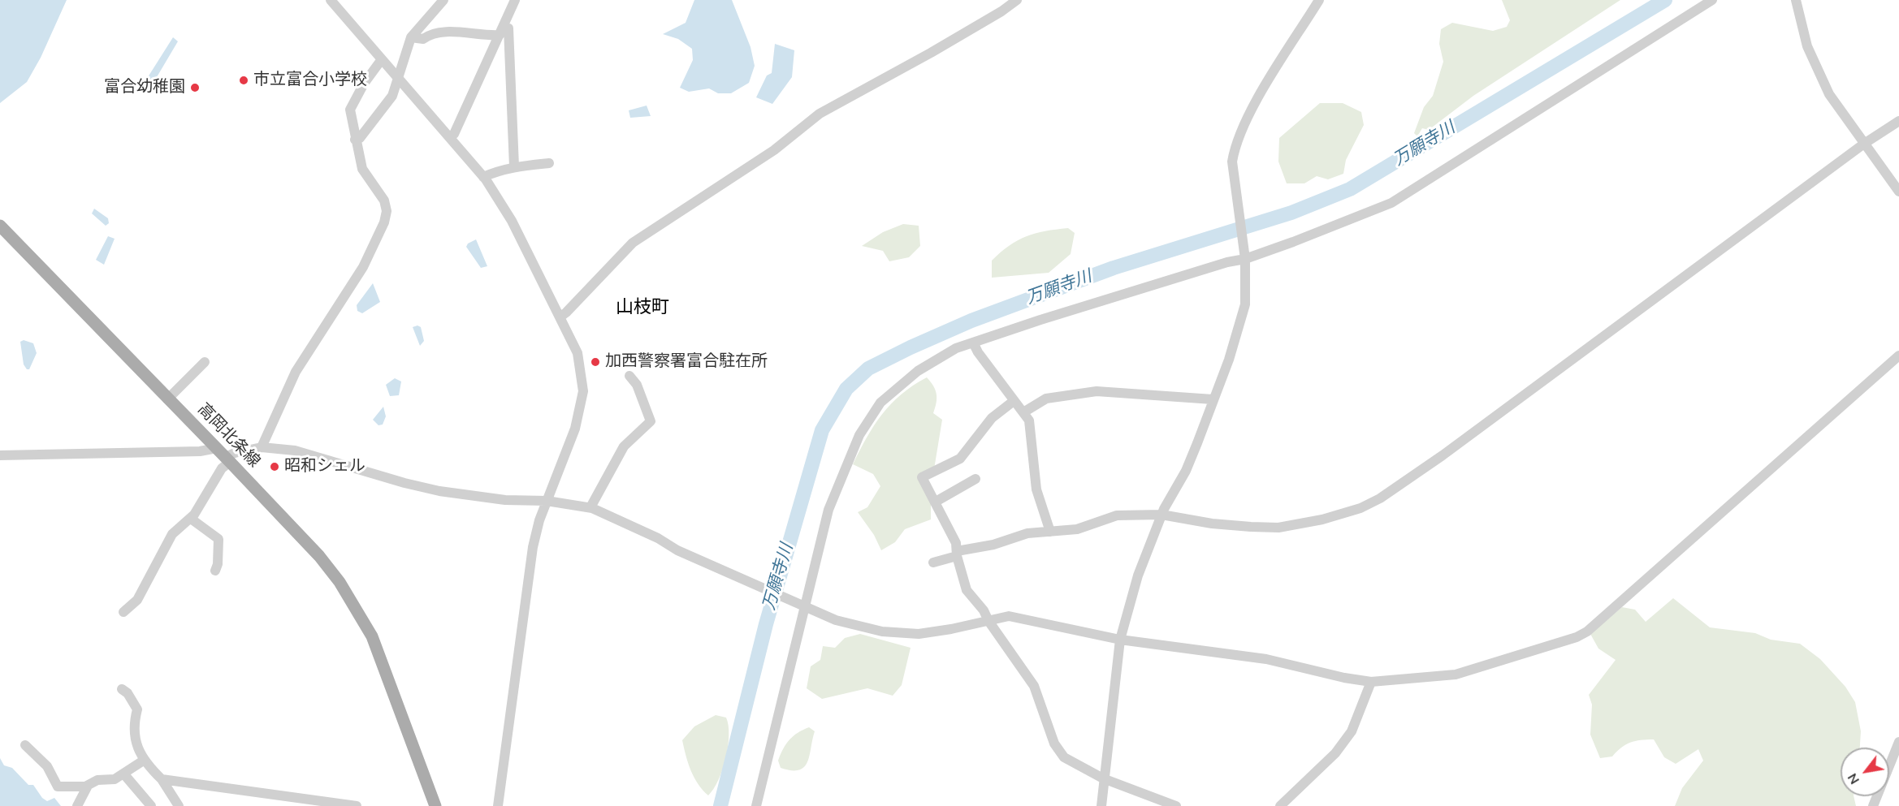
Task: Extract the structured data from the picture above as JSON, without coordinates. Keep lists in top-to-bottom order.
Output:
{
  "streets": {
    "main road": ["高岡北条線"]
  },
  "districts": ["山枝町"],
  "water": ["万願寺川"],
  "places": [
    "市立富合小学校",
    "富合幼稚園",
    "加西警察署富合駐在所",
    "昭和シェル"
  ],
  "north": "bottom left"
}
